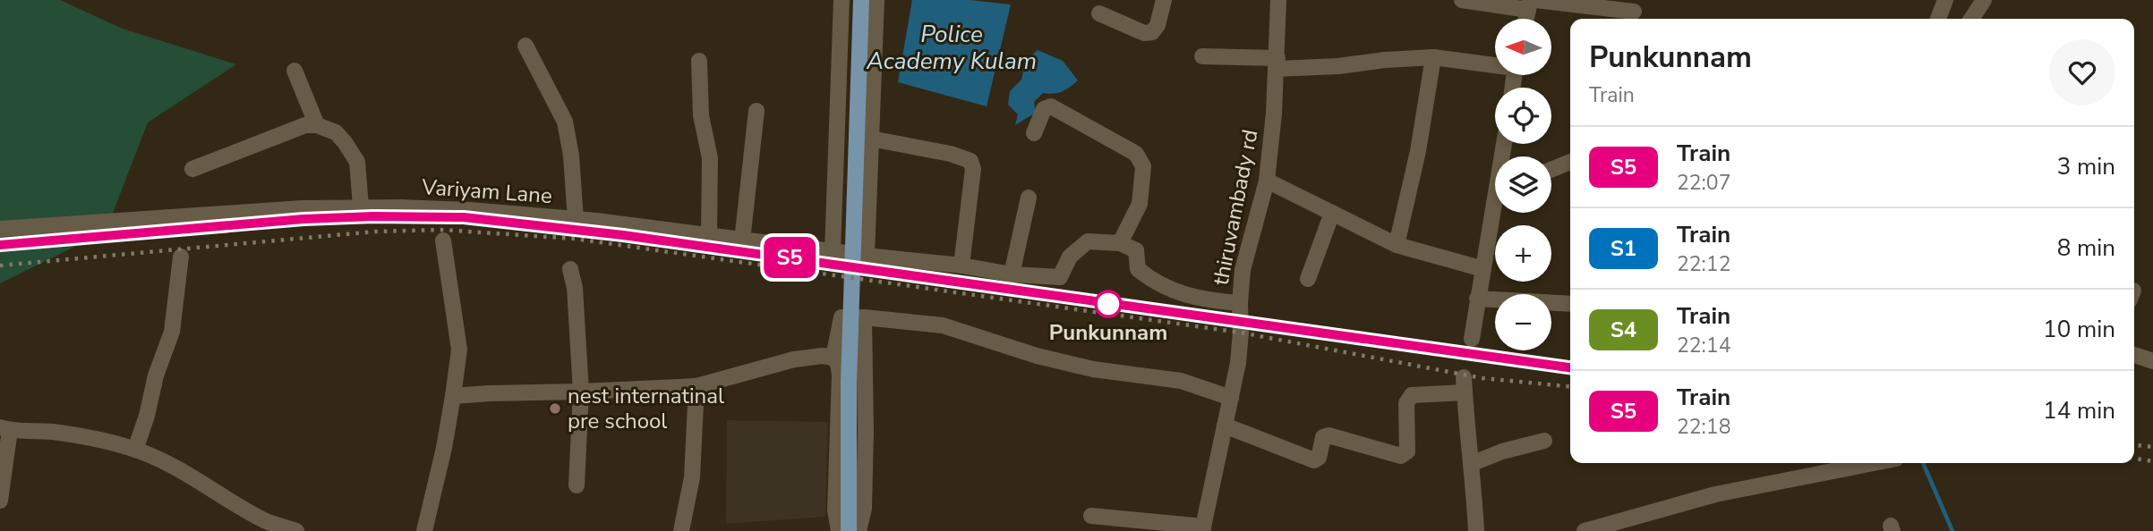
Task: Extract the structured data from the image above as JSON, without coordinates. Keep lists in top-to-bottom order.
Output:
{
  "streets": {
    "street": ["Variyam Lane", "thiruvambady rd"]
  },
  "water": ["Police Academy Kulam"],
  "places": ["Punkunnam", "nest internatinal pre school"],
  "north": "left",
  "page": {
    "on_map": "S5",
    "map_buttons": ["+", "−"],
    "heading": ["Punkunnam", "Train"],
    "list": [
      {
        "mark": "S5",
        "name": "Train",
        "note": "22:07",
        "value": "3 min"
      },
      {
        "mark": "S1",
        "name": "Train",
        "note": "22:12",
        "value": "8 min"
      },
      {
        "mark": "S4",
        "name": "Train",
        "note": "22:14",
        "value": "10 min"
      },
      {
        "mark": "S5",
        "name": "Train",
        "note": "22:18",
        "value": "14 min"
      }
    ]
  }
}
